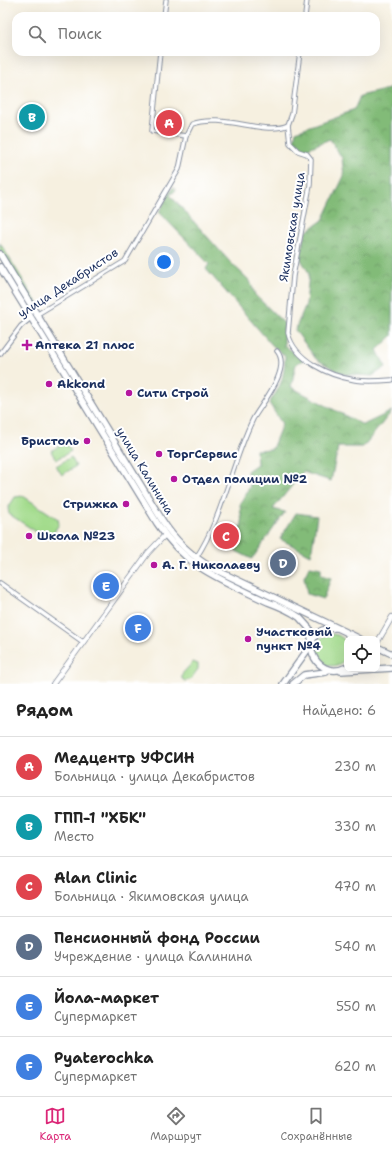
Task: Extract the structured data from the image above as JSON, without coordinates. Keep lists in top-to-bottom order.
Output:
{
  "streets": {
    "main road": ["улица Калинина"],
    "street": ["Якимовская улица", "улица Декабристов"]
  },
  "crossings": [
    ["улица Декабристов", "улица Калинина"]
  ],
  "places": {
    "health": ["Аптека 21 плюс"],
    "other": [
      "Akkond",
      "Сити Строй",
      "Бристоль",
      "ТоргСервис",
      "Отдел полиции №2",
      "Стрижка",
      "Школа №23",
      "А. Г. Николаеву",
      "Участковый пункт №4"
    ]
  },
  "page": {
    "search": "Поиск",
    "pins": [
      "B",
      "A",
      "C",
      "D",
      "E",
      "F"
    ],
    "heading": ["Рядом", "Найдено: 6"],
    "list": [
      {
        "mark": "A",
        "name": "Медцентр УФСИН",
        "note": "Больница · улица Декабристов",
        "value": "230 m"
      },
      {
        "mark": "B",
        "name": "ГПП-1 \"ХБК\"",
        "note": "Место",
        "value": "330 m"
      },
      {
        "mark": "C",
        "name": "Alan Clinic",
        "note": "Больница · Якимовская улица",
        "value": "470 m"
      },
      {
        "mark": "D",
        "name": "Пенсионный фонд России",
        "note": "Учреждение · улица Калинина",
        "value": "540 m"
      },
      {
        "mark": "E",
        "name": "Йола-маркет",
        "note": "Супермаркет",
        "value": "550 m"
      },
      {
        "mark": "F",
        "name": "Pyaterochka",
        "note": "Супермаркет",
        "value": "620 m"
      }
    ],
    "nav": ["Карта", "Маршрут", "Сохранённые"]
  }
}
